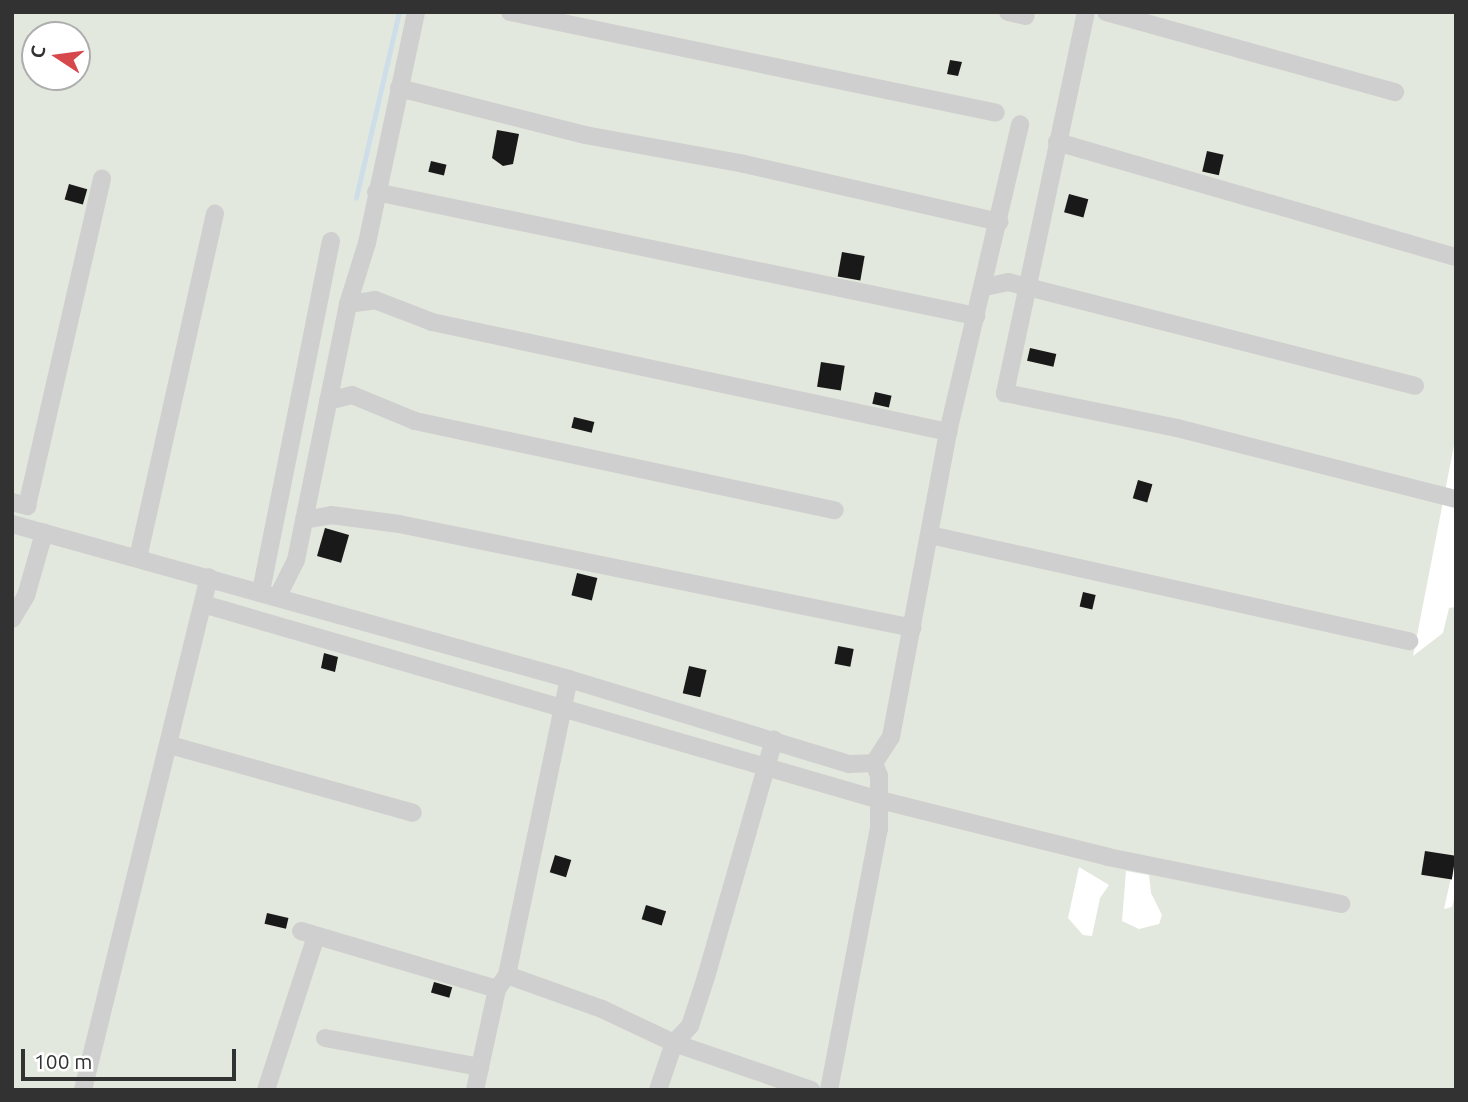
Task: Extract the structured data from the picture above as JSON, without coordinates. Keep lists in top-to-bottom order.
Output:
{
  "scale_bar": "100 m",
  "north": "left"
}
